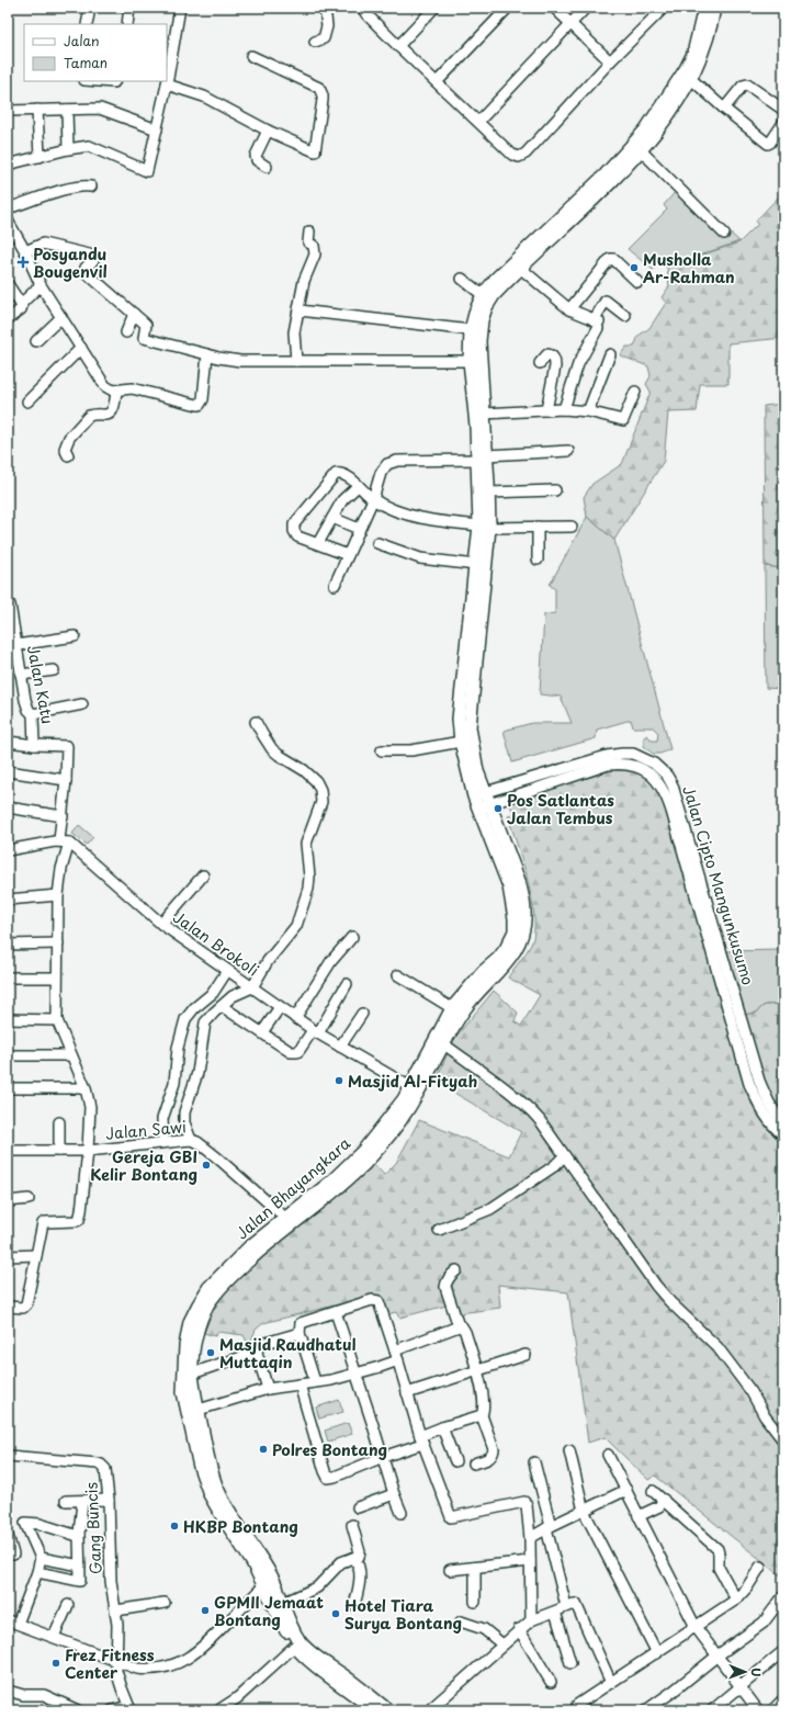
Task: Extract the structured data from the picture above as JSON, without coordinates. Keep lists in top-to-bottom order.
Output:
{
  "streets": {
    "main road": ["Jalan Bhayangkara"],
    "street": [
      "Jalan Katu",
      "Jalan Cipto Mangunkusumo",
      "Jalan Brokoli",
      "Jalan Sawi",
      "Gang Buncis"
    ]
  },
  "crossings": [
    ["Jalan Cipto Mangunkusumo", "Jalan Bhayangkara"],
    ["Jalan Brokoli", "Jalan Bhayangkara"],
    ["Jalan Sawi", "Jalan Bhayangkara"]
  ],
  "places": {
    "health": ["Posyandu Bougenvil"],
    "other": [
      "Musholla Ar-Rahman",
      "Pos Satlantas Jalan Tembus",
      "Masjid Al-Fityah",
      "Gereja GBI Kelir Bontang",
      "Masjid Raudhatul Muttaqin",
      "Polres Bontang",
      "HKBP Bontang",
      "GPMII Jemaat Bontang",
      "Hotel Tiara Surya Bontang",
      "Frez Fitness Center"
    ]
  },
  "legend": ["Jalan", "Taman"],
  "north": "right"
}
